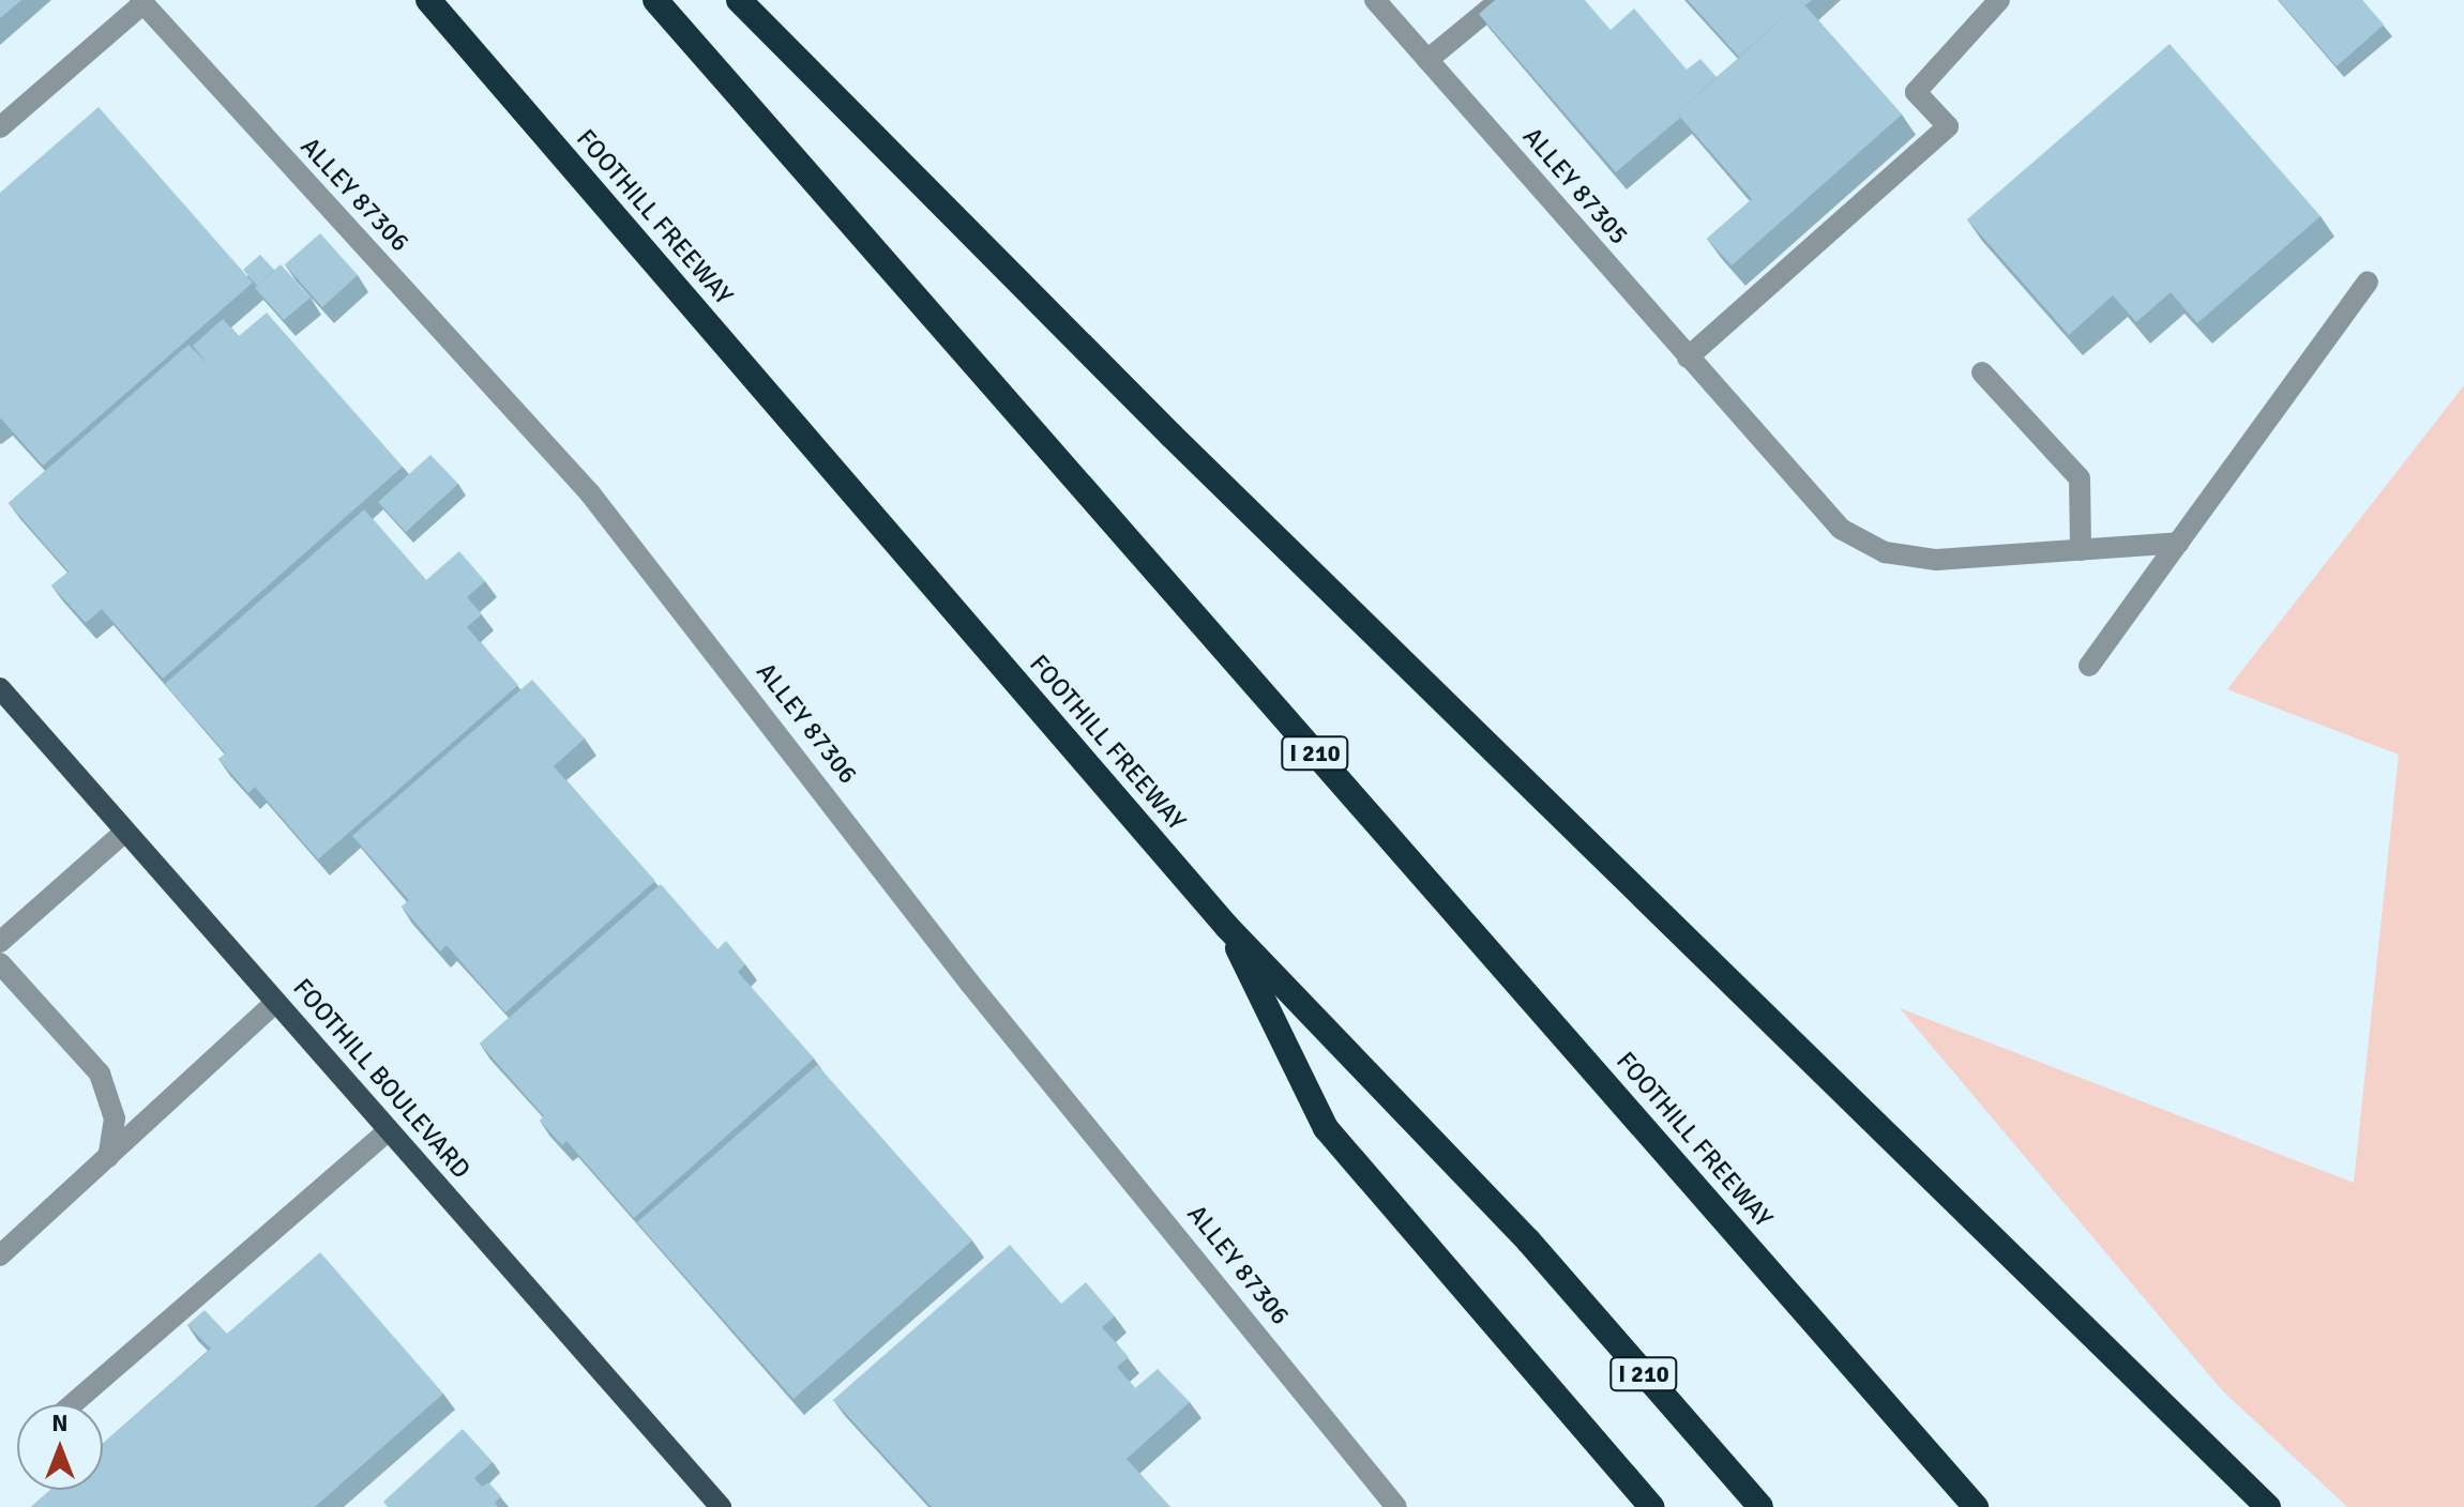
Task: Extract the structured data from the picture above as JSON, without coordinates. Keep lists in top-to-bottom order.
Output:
{
  "streets": {
    "highway": ["FOOTHILL FREEWAY", "I 210"],
    "main road": ["FOOTHILL BOULEVARD"],
    "lane": ["ALLEY 87305", "ALLEY 87306"]
  },
  "north": "top"
}
